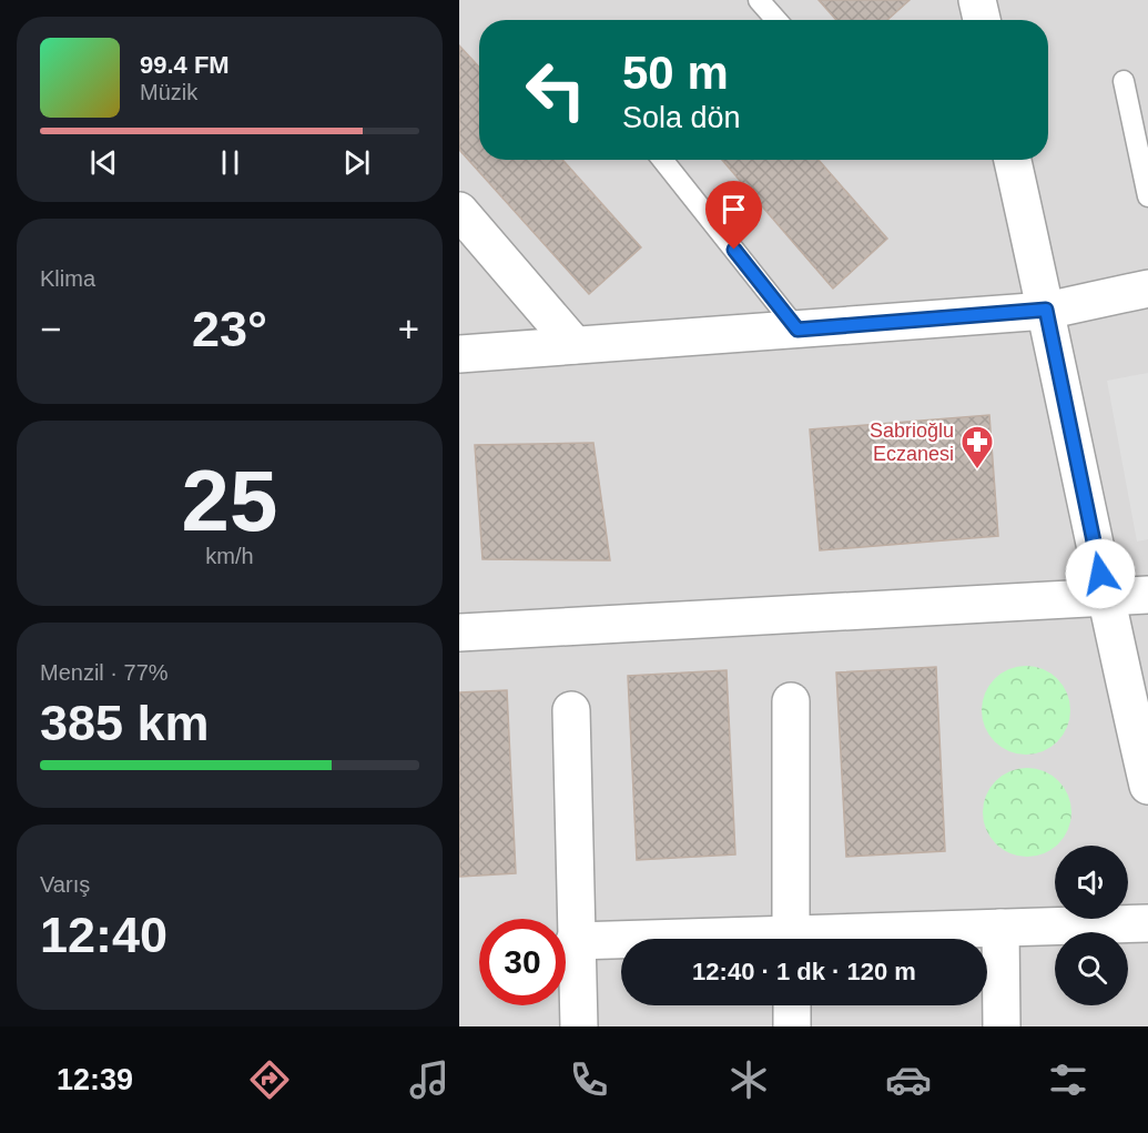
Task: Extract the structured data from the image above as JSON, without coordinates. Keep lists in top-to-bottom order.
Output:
{
  "places": {
    "pharmacy": ["Sabrioğlu Eczanesi"]
  },
  "page": {
    "turn": ["50 m", "Sola dön"],
    "song": ["99.4 FM", "Müzik"],
    "tile": [
      "Klima",
      ["25", "km/h"],
      ["Menzil · 77%", "385 km"],
      ["Varış", "12:40"]
    ],
    "heat": ["−", "23°", "+"],
    "limit": "30",
    "trip": "12:40 · 1 dk · 120 m",
    "tabs": "12:39"
  }
}
